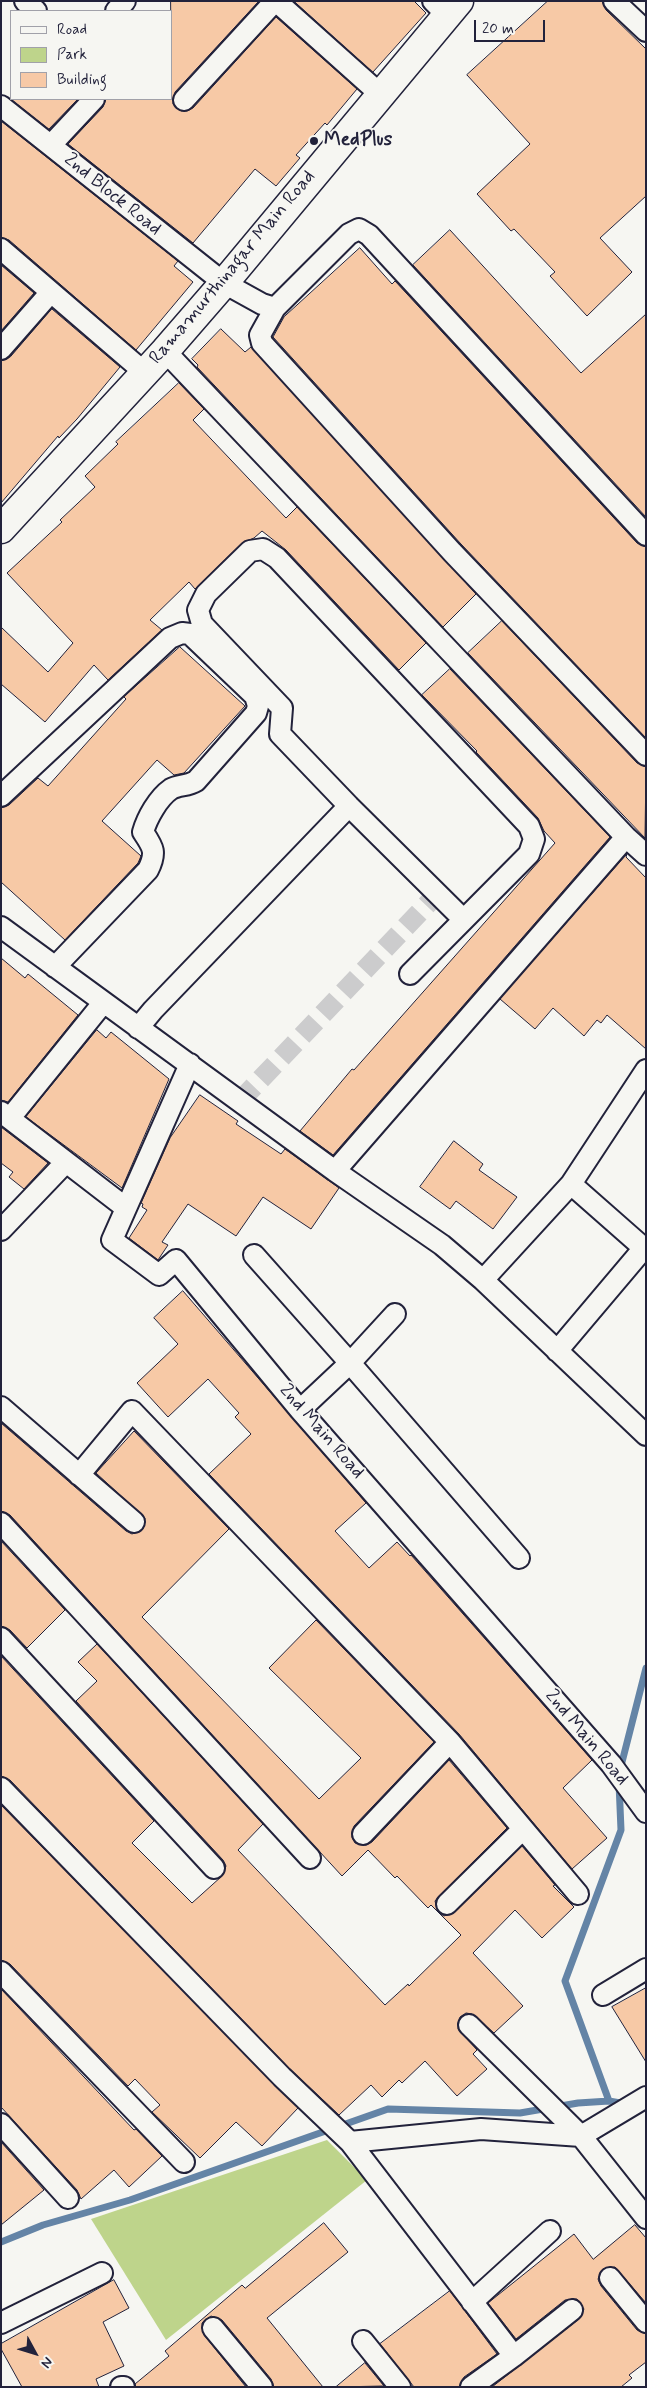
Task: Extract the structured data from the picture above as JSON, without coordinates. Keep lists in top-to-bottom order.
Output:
{
  "streets": {
    "main road": ["Ramamurthinagar Main Road"],
    "street": ["2nd Block Road", "2nd Main Road"]
  },
  "crossings": [
    ["2nd Block Road", "Ramamurthinagar Main Road"]
  ],
  "places": ["MedPlus"],
  "legend": ["Road", "Park", "Building"],
  "scale_bar": "20 m",
  "north": "bottom right"
}
